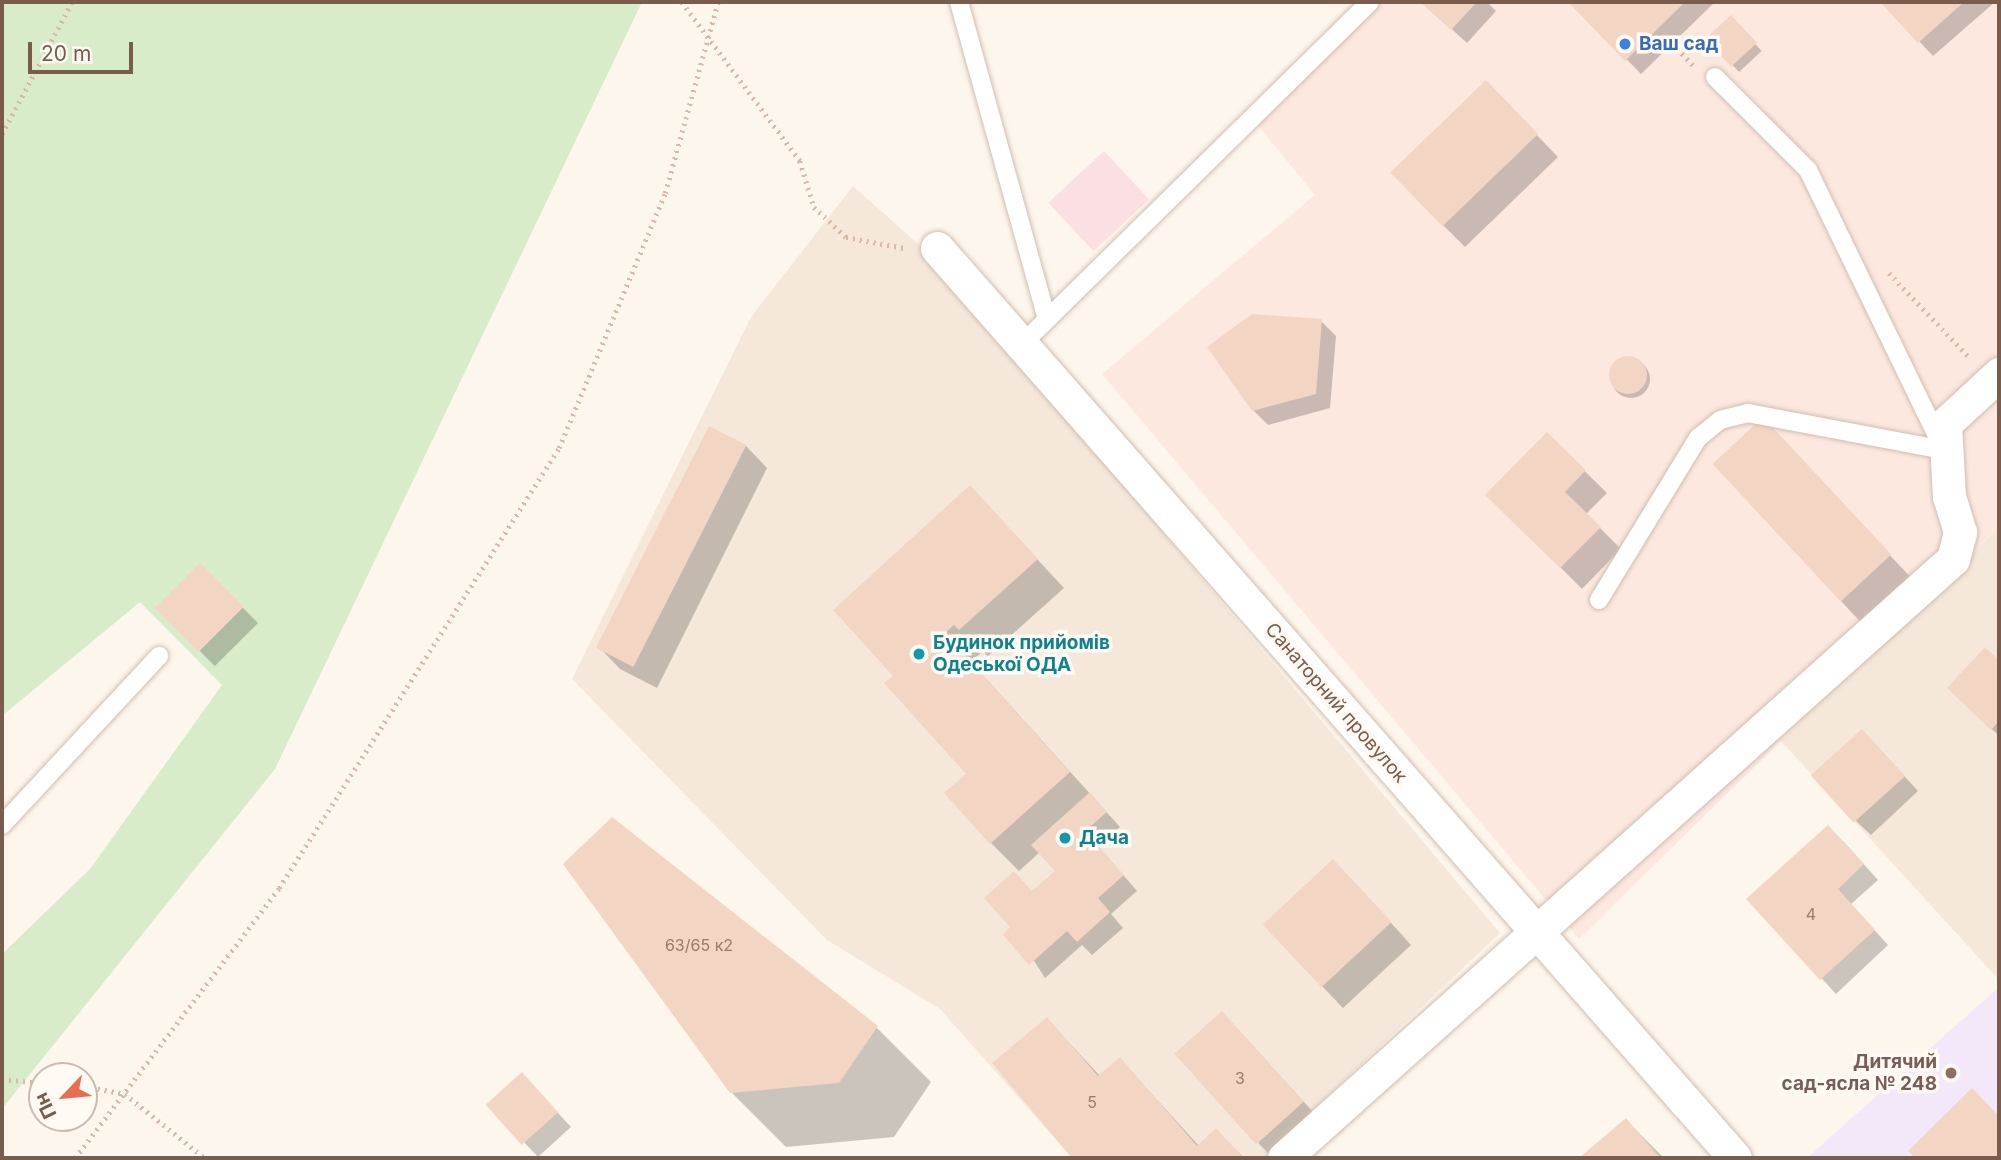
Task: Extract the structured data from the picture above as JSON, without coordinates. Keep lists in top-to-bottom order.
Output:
{
  "streets": {
    "street": ["Санаторний провулок"]
  },
  "places": [
    "Ваш сад",
    "Будинок прийомів Одеської ОДА",
    "Дача",
    "Дитячий сад-ясла № 248"
  ],
  "house_numbers": [
    "4",
    "63/65 к2",
    "3",
    "5"
  ],
  "scale_bar": "20 m",
  "north": "bottom left"
}
